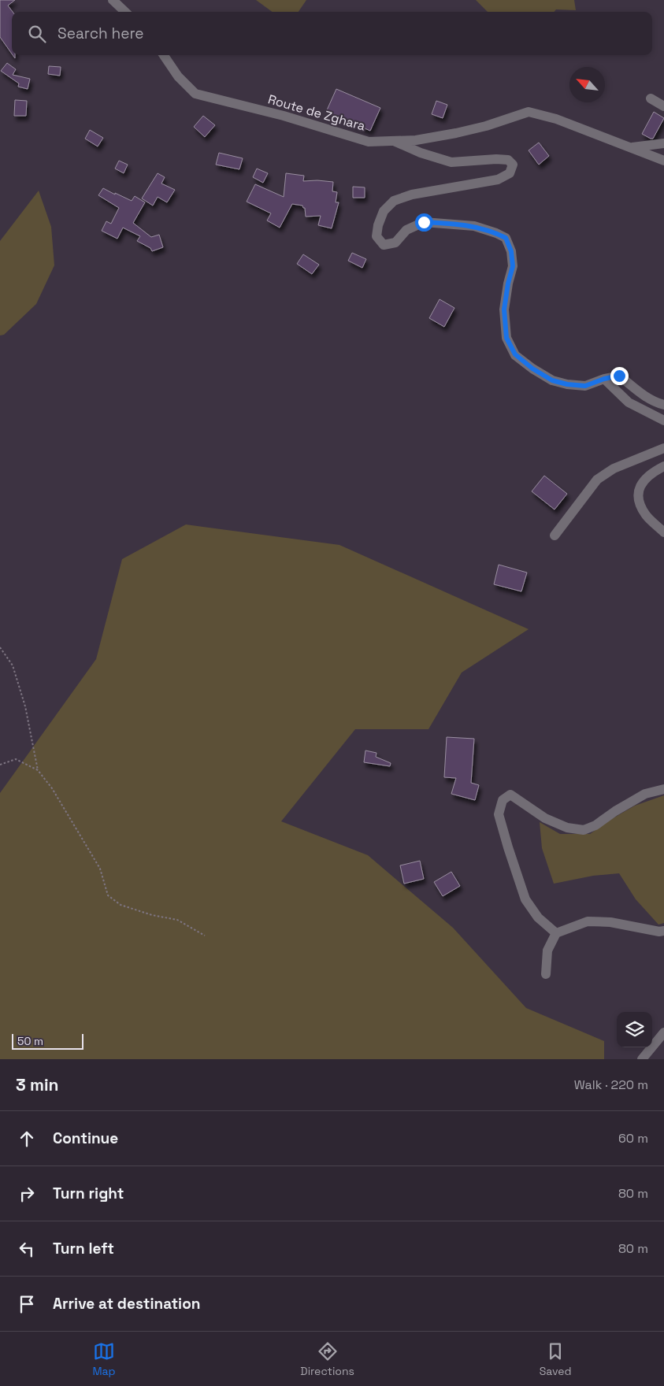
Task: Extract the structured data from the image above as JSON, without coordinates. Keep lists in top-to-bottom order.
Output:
{
  "streets": {
    "street": ["Route de Zghara"]
  },
  "scale_bar": "50 m",
  "north": "top left",
  "page": {
    "search": "Search here",
    "scale": "50 m",
    "heading": ["3 min", "Walk · 220 m"],
    "list": [
      ["Continue", "60 m"],
      ["Turn right", "80 m"],
      ["Turn left", "80 m"],
      "Arrive at destination"
    ],
    "nav": ["Map", "Directions", "Saved"]
  }
}
